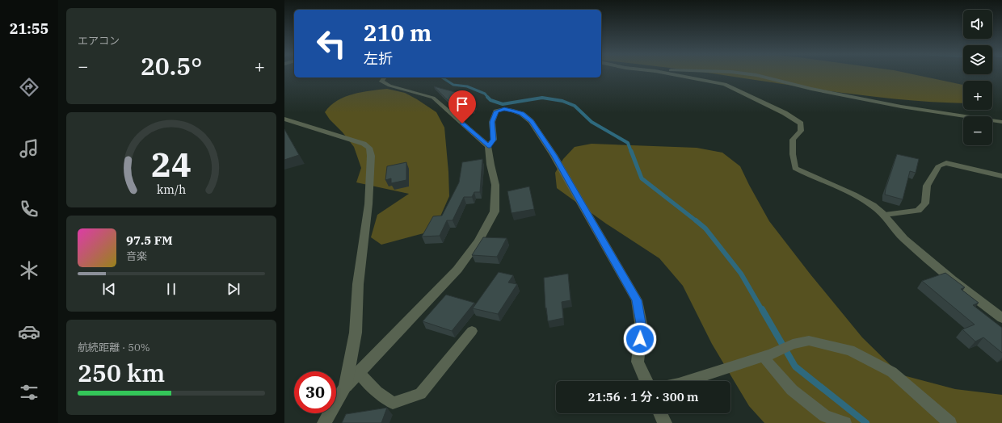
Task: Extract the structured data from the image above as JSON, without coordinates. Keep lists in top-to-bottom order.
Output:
{
  "page": {
    "tabs": "21:55",
    "tile": [
      "エアコン",
      ["航続距離 · 50%", "250 km"]
    ],
    "map_buttons": ["+", "−"],
    "turn": ["210 m", "左折"],
    "heat": ["−", "20.5°", "+"],
    "song": ["97.5 FM", "音楽"],
    "limit": "30",
    "trip": "21:56 · 1 分 · 300 m",
    "gauge": ["24", "km/h"]
  }
}
